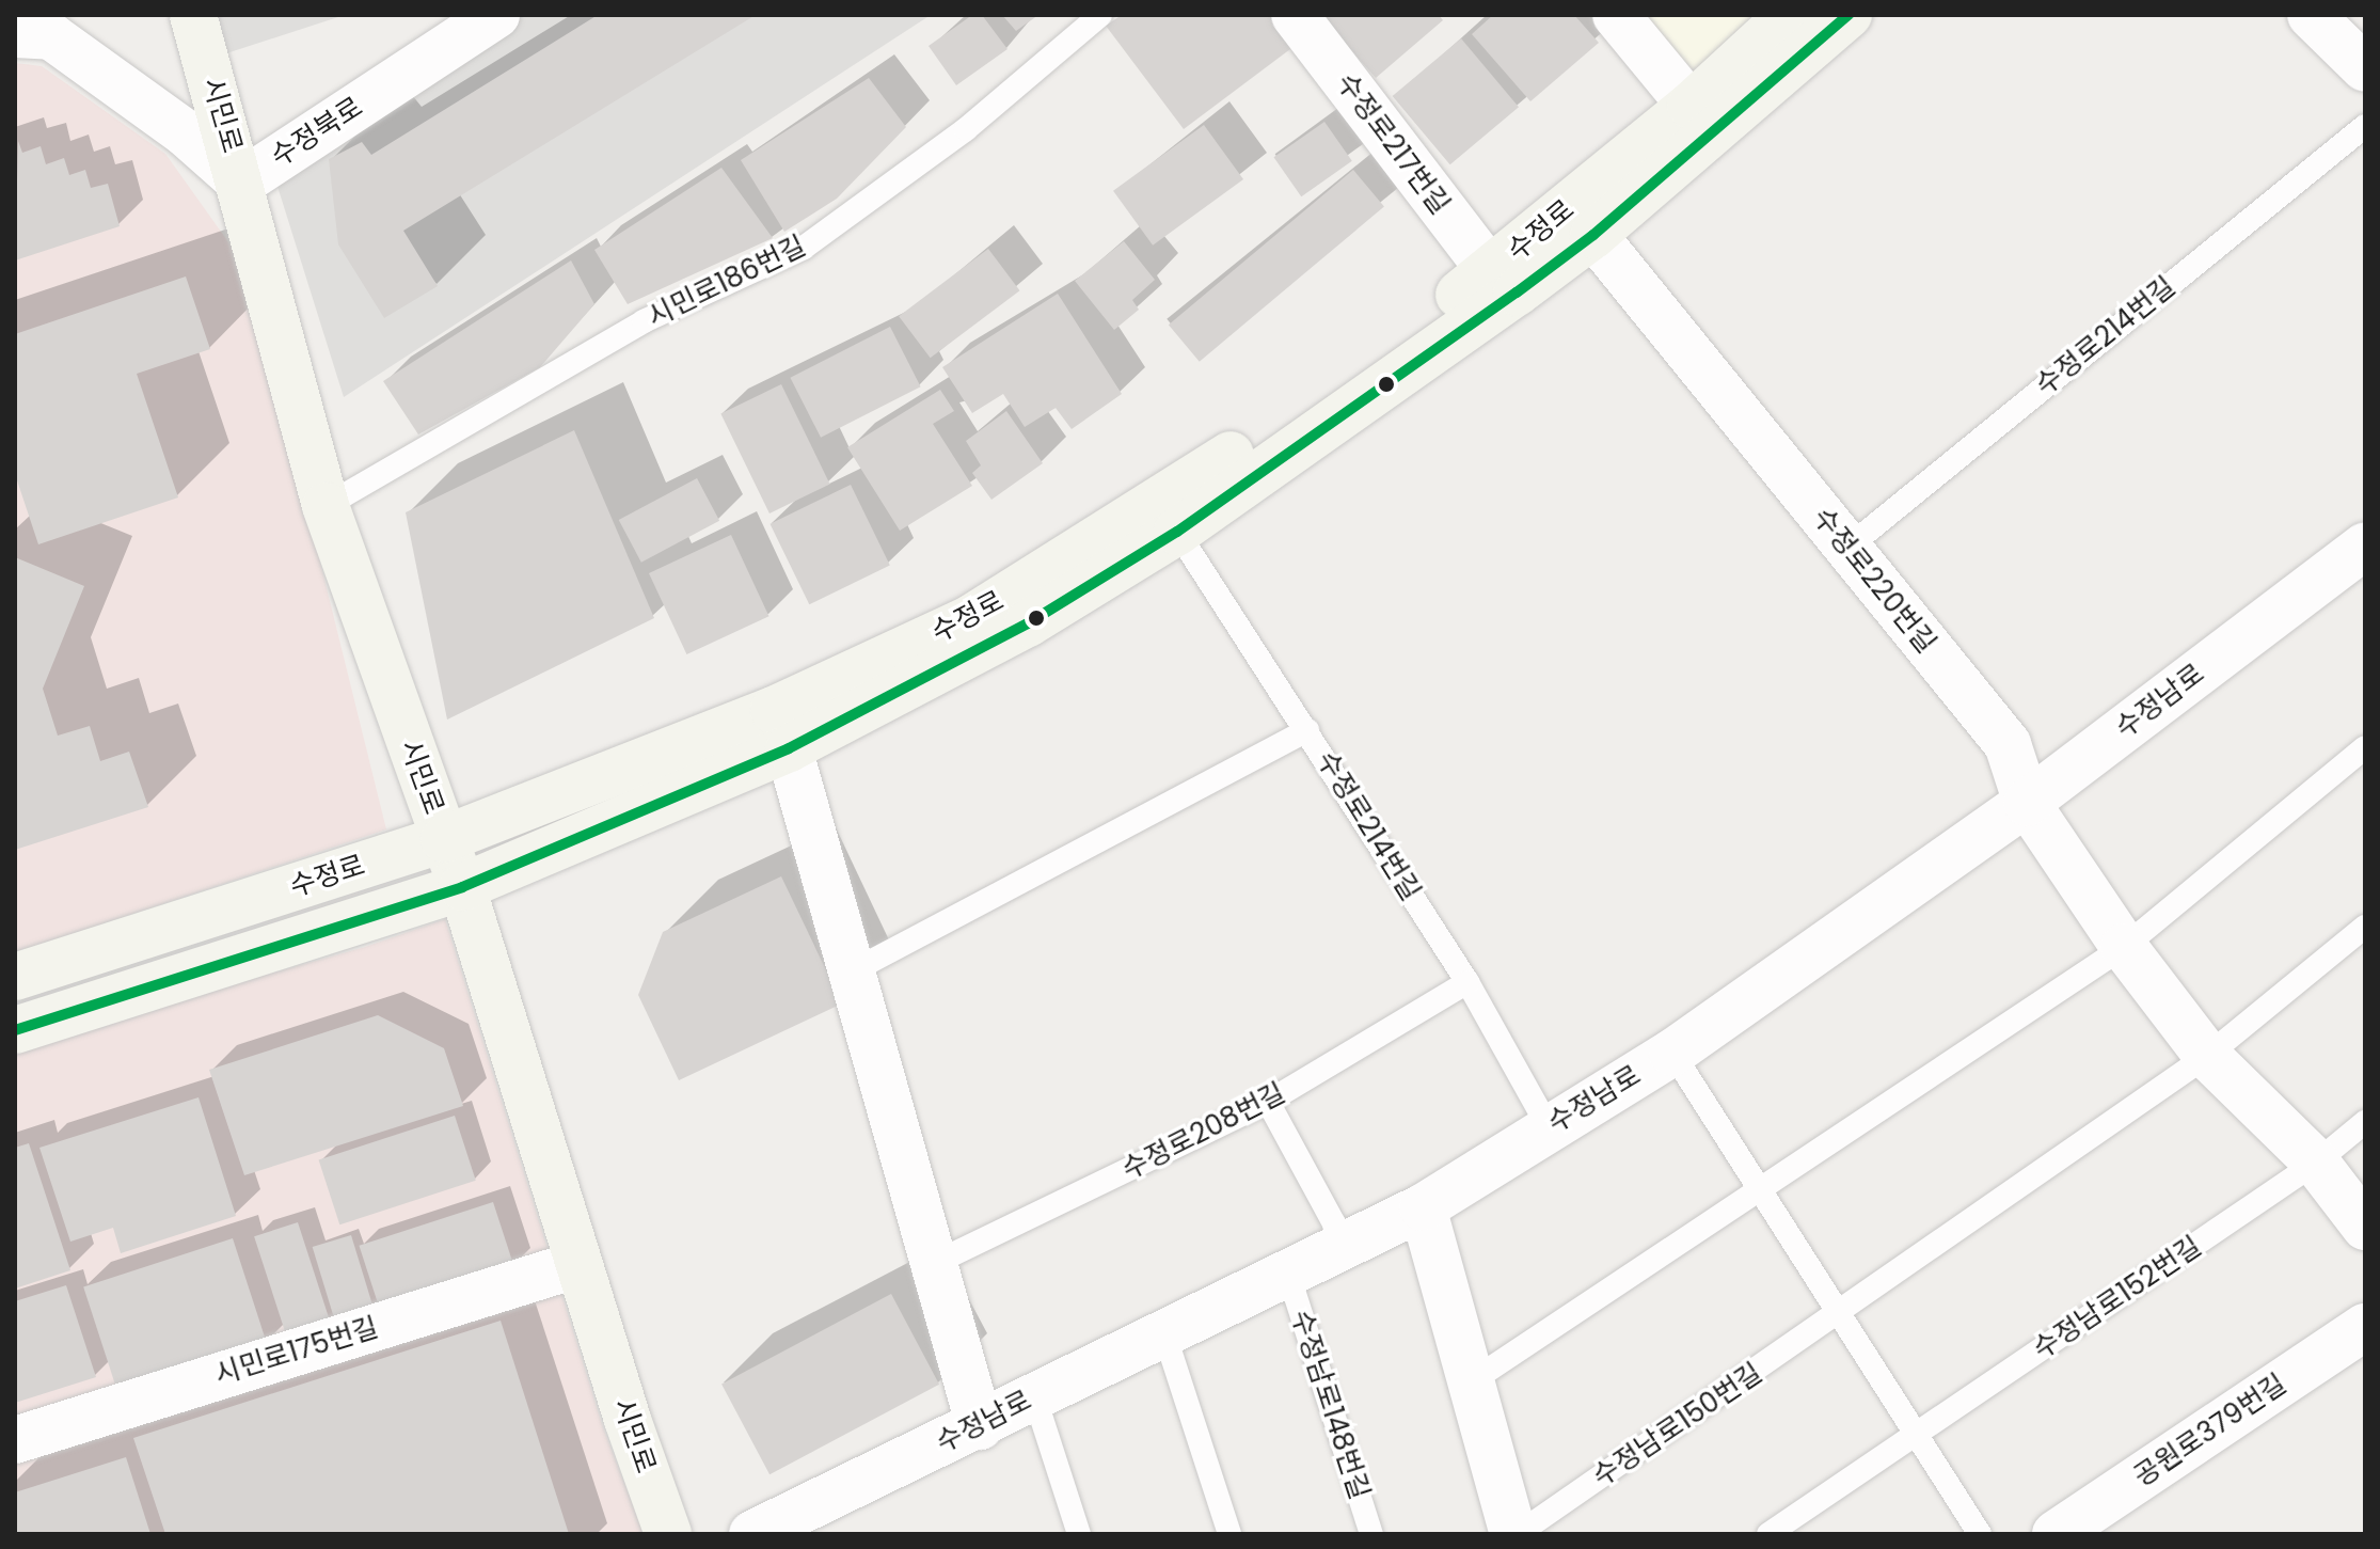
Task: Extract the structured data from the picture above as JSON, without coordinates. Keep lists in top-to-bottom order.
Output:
{
  "streets": {
    "main road": ["시민로", "수정로"],
    "street": [
      "수정북로",
      "수정로217번길",
      "수정로220번길",
      "수정남로",
      "시민로175번길",
      "수정남로150번길",
      "공원로379번길"
    ],
    "lane": [
      "시민로186번길",
      "수정로214번길",
      "수정로208번길",
      "수정남로152번길",
      "수정남로148번길"
    ]
  },
  "crossings": [
    ["시민로", "수정북로"],
    ["시민로", "수정로"],
    ["시민로", "시민로186번길"],
    ["시민로", "시민로175번길"],
    ["수정로217번길", "수정로"],
    ["수정로", "수정로214번길"],
    ["수정로", "수정로220번길"],
    ["수정로214번길", "수정로220번길"],
    ["수정로214번길", "수정남로"],
    ["수정로214번길", "수정로208번길"],
    ["수정로220번길", "수정남로"],
    ["수정로220번길", "수정남로152번길"],
    ["수정남로", "수정남로148번길"],
    ["수정남로", "수정남로150번길"]
  ]
}
